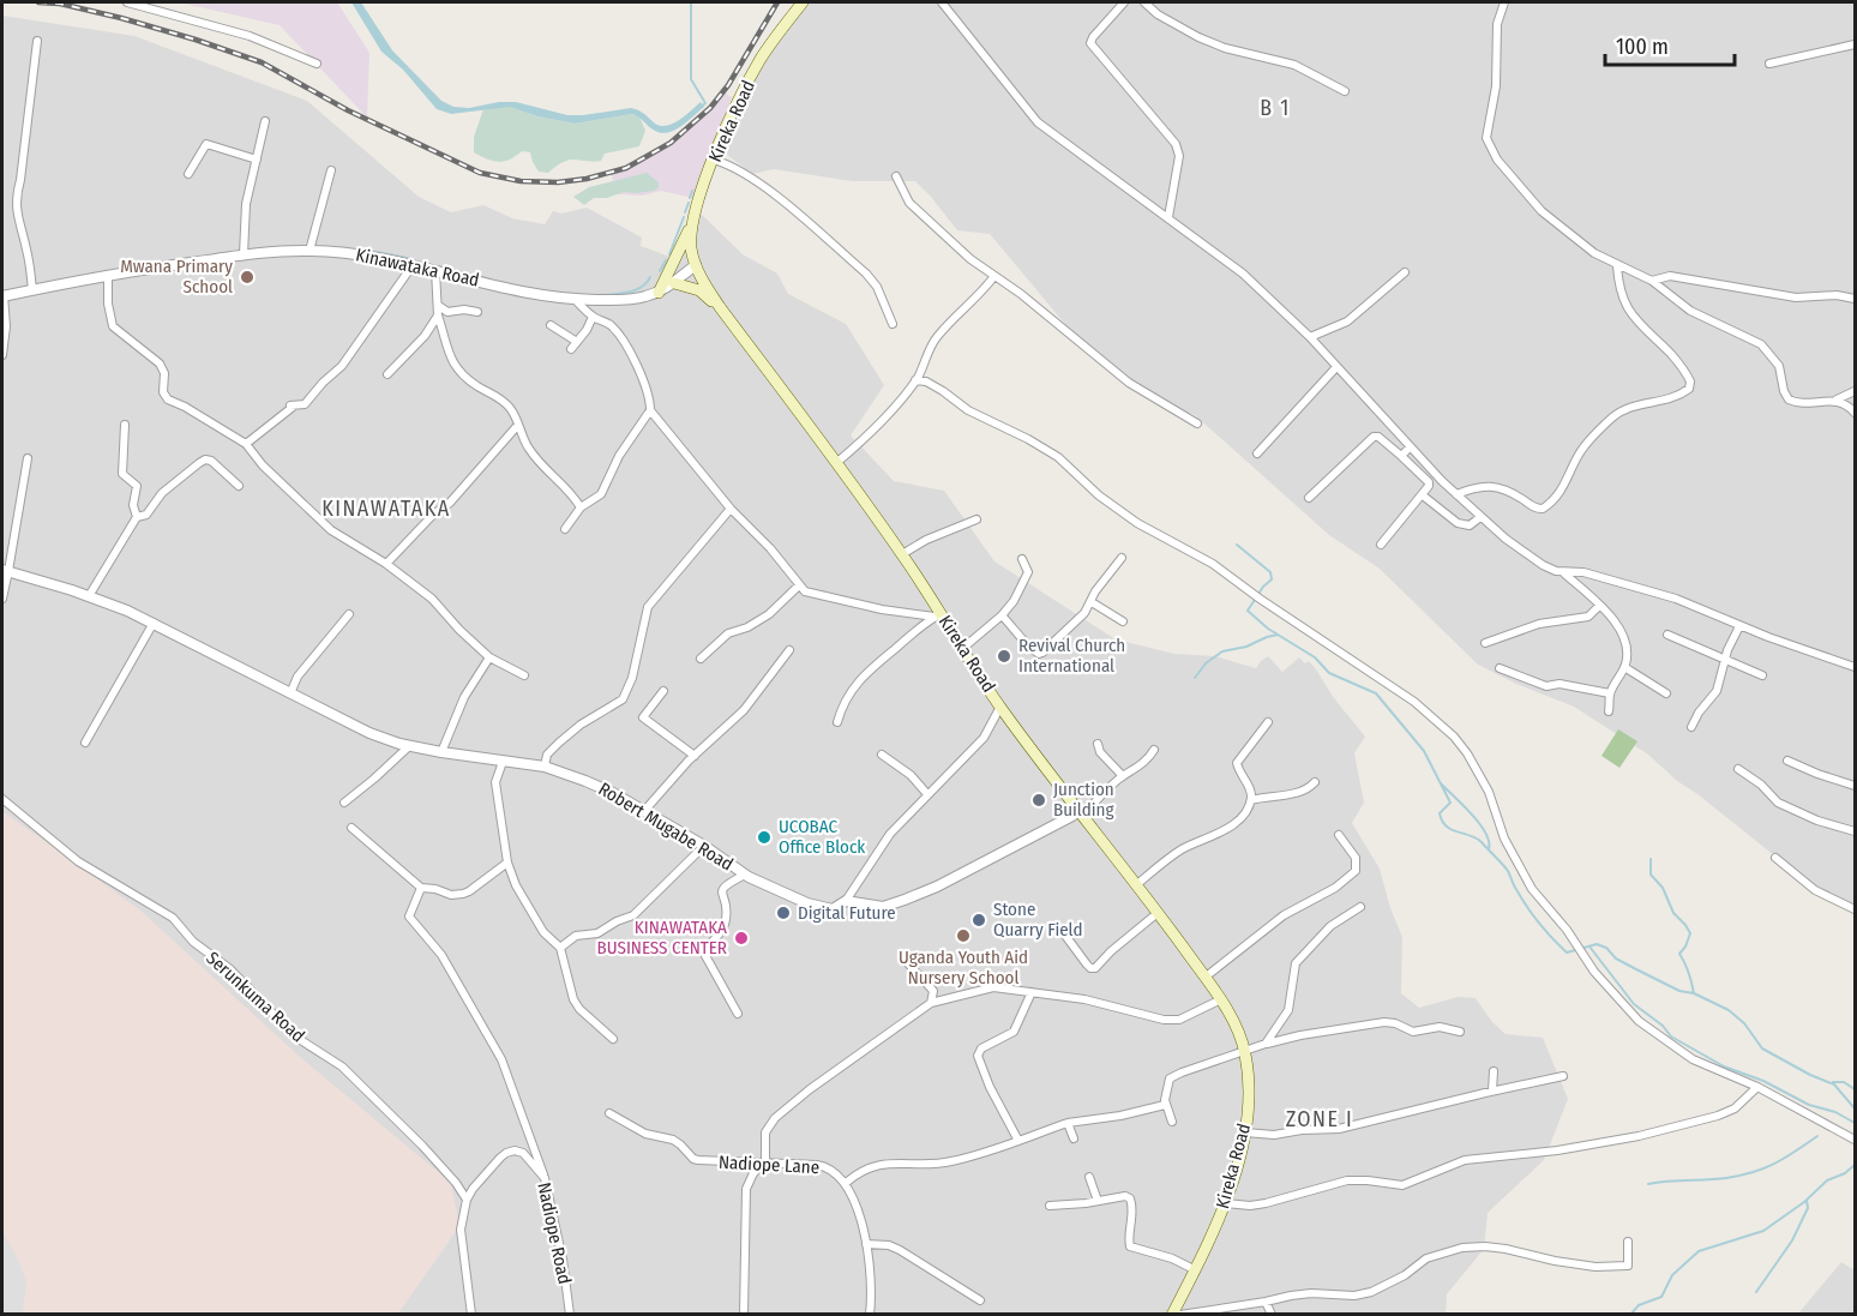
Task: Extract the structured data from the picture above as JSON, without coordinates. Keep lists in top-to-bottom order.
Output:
{
  "streets": {
    "main road": ["Kireka Road"],
    "street": [
      "Kinawataka Road",
      "Robert Mugabe Road",
      "Serunkuma Road",
      "Nadiope Lane",
      "Nadiope Road"
    ]
  },
  "crossings": [
    ["Kireka Road", "Kinawataka Road"],
    ["Kireka Road", "Robert Mugabe Road"],
    ["Serunkuma Road", "Nadiope Road"]
  ],
  "districts": ["B 1", "KINAWATAKA", "ZONE I"],
  "places": [
    "Mwana Primary School",
    "Revival Church International",
    "Junction Building",
    "UCOBAC Office Block",
    "Digital Future",
    "Stone Quarry Field",
    "Uganda Youth Aid Nursery School",
    "KINAWATAKA BUSINESS CENTER"
  ],
  "scale_bar": "100 m"
}
